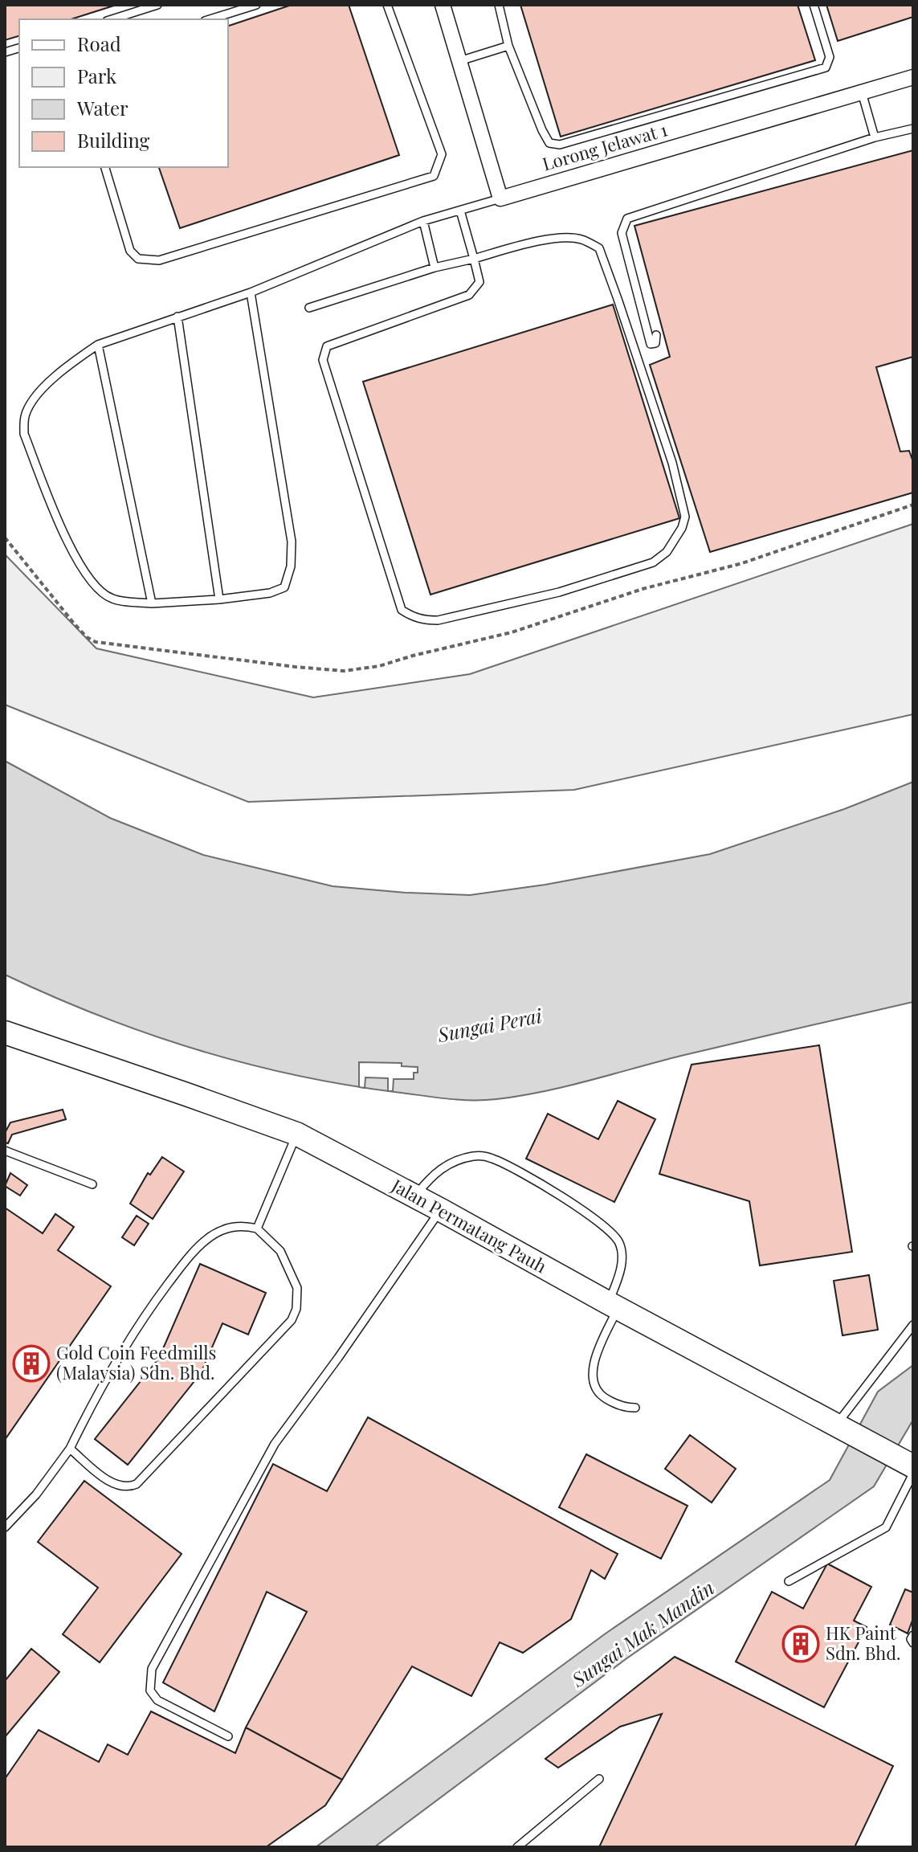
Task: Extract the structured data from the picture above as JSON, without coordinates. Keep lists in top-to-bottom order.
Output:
{
  "streets": {
    "main road": ["Jalan Permatang Pauh"],
    "street": ["Lorong Jelawat 1"]
  },
  "water": ["Sungai Perai", "Sungai Mak Mandin"],
  "places": {
    "building": ["Gold Coin Feedmills (Malaysia) Sdn. Bhd.", "HK Paint Sdn. Bhd."]
  },
  "legend": [
    "Road",
    "Park",
    "Water",
    "Building"
  ]
}
